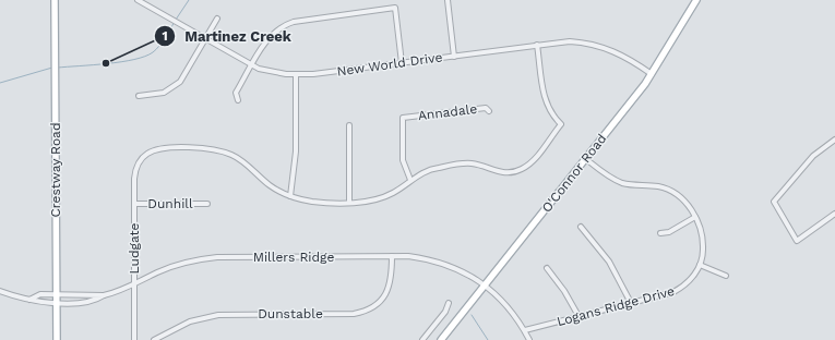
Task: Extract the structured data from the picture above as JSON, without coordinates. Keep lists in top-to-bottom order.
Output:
{
  "streets": {
    "main road": ["Crestway Road", "O'Connor Road"],
    "street": [
      "New World Drive",
      "Annadale",
      "Dunhill",
      "Ludgate",
      "Millers Ridge",
      "Logans Ridge Drive",
      "Dunstable"
    ]
  },
  "crossings": [
    ["New World Drive", "O'Connor Road"],
    ["Crestway Road", "Millers Ridge"],
    ["O'Connor Road", "Millers Ridge"],
    ["O'Connor Road", "Logans Ridge Drive"],
    ["Dunhill", "Ludgate"],
    ["Ludgate", "Millers Ridge"],
    ["Millers Ridge", "Logans Ridge Drive"],
    ["Millers Ridge", "Dunstable"]
  ],
  "places": ["Martinez Creek"]
}
